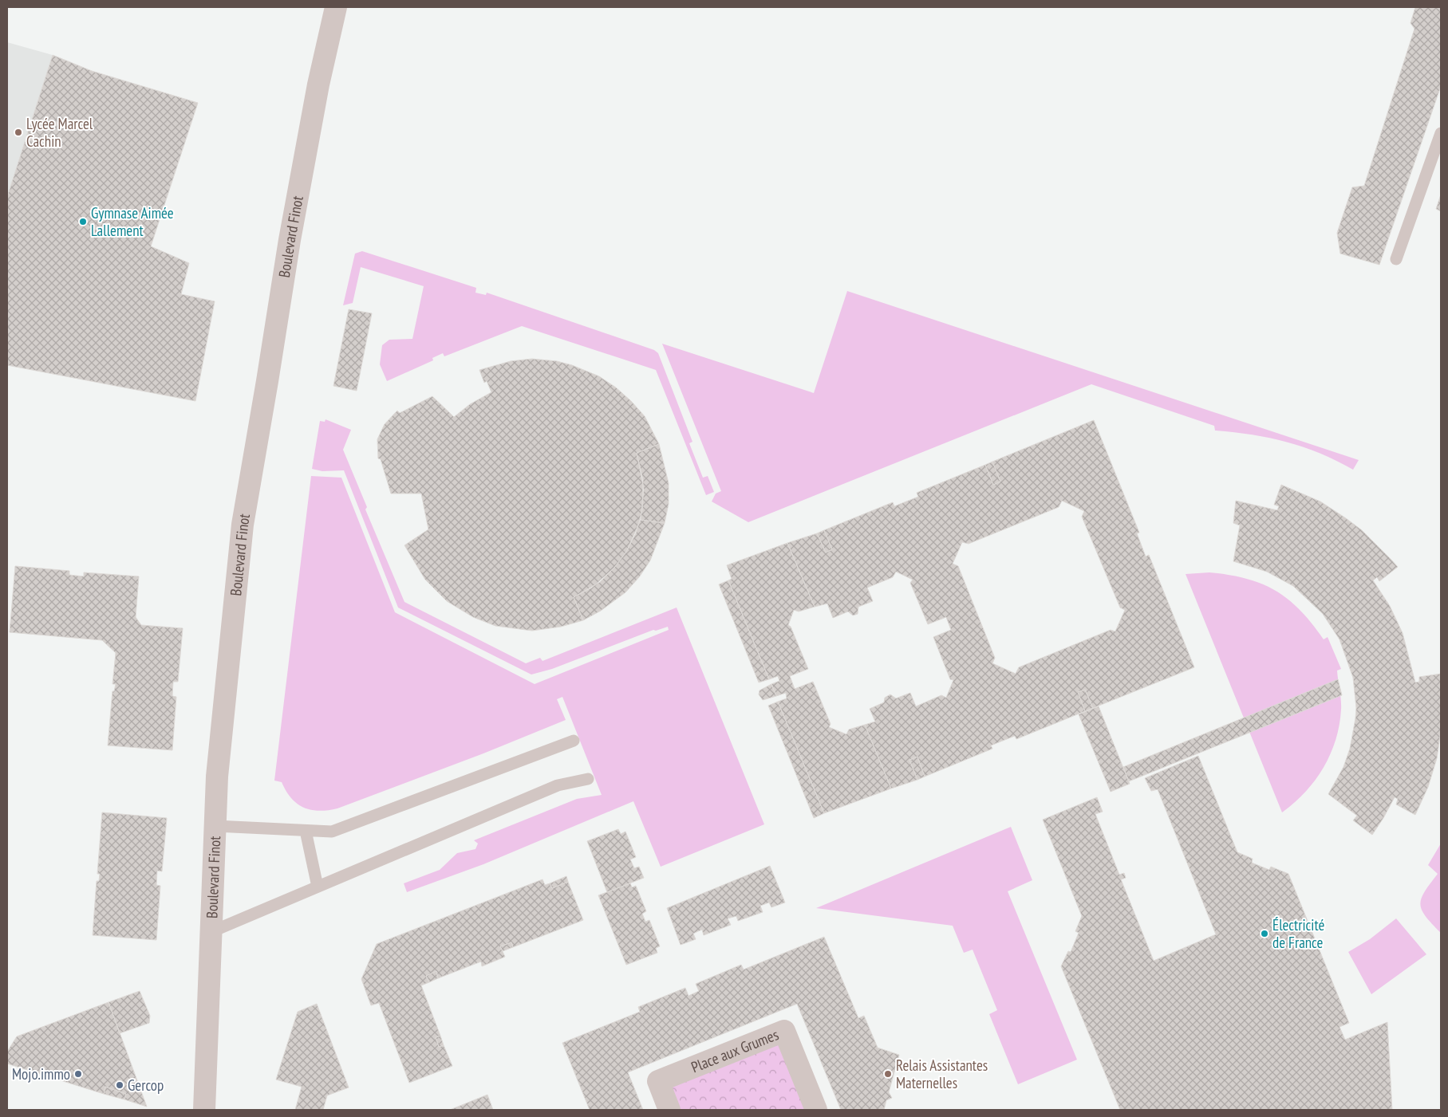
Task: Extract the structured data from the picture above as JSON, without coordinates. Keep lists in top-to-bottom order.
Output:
{
  "streets": {
    "street": ["Boulevard Finot", "Place aux Grumes"]
  },
  "places": [
    "Lycée Marcel Cachin",
    "Gymnase Aimée Lallement",
    "Électricité de France",
    "Mojo.immo",
    "Relais Assistantes Maternelles",
    "Gercop"
  ]
}
